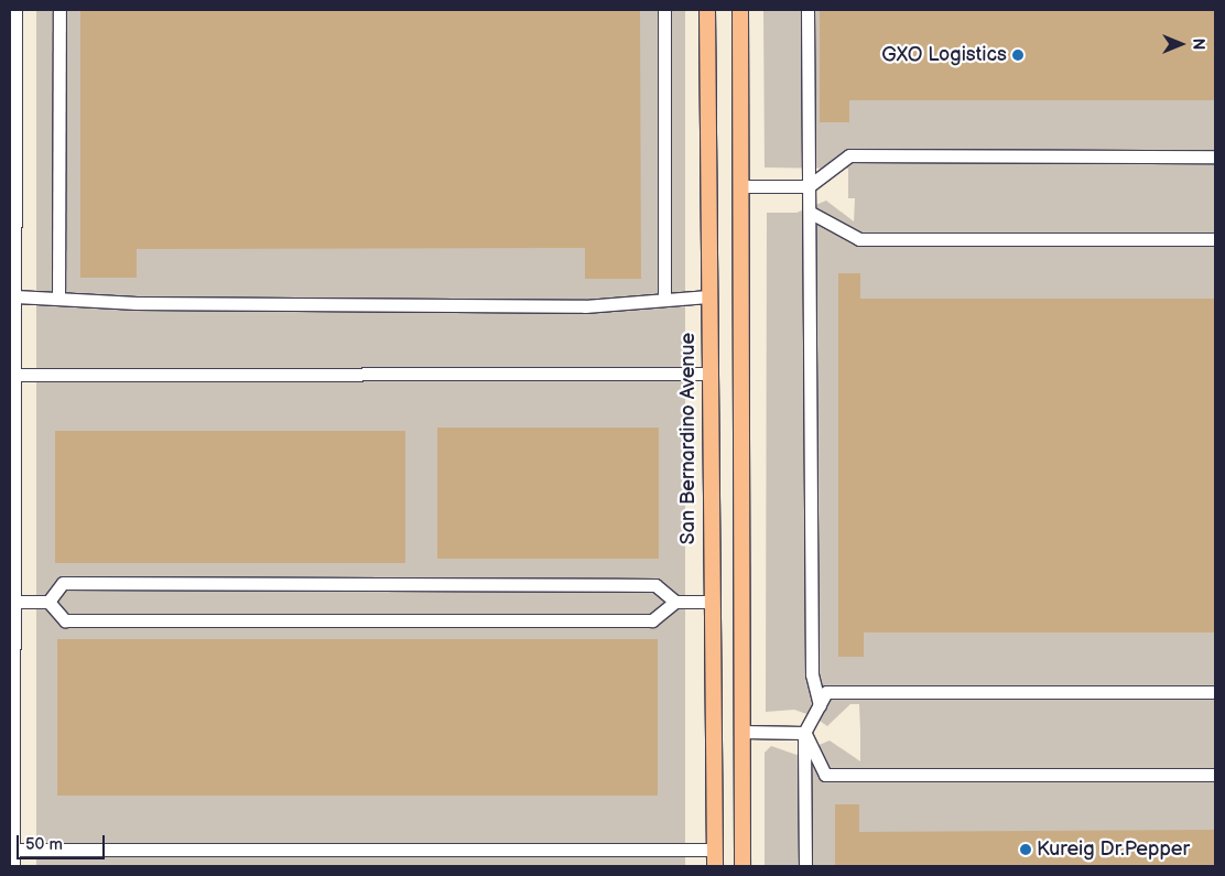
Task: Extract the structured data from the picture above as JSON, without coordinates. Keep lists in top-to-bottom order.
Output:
{
  "streets": {
    "main road": ["San Bernardino Avenue"]
  },
  "places": ["GXO Logistics", "Kureig Dr.Pepper"],
  "scale_bar": "50 m",
  "north": "right"
}
